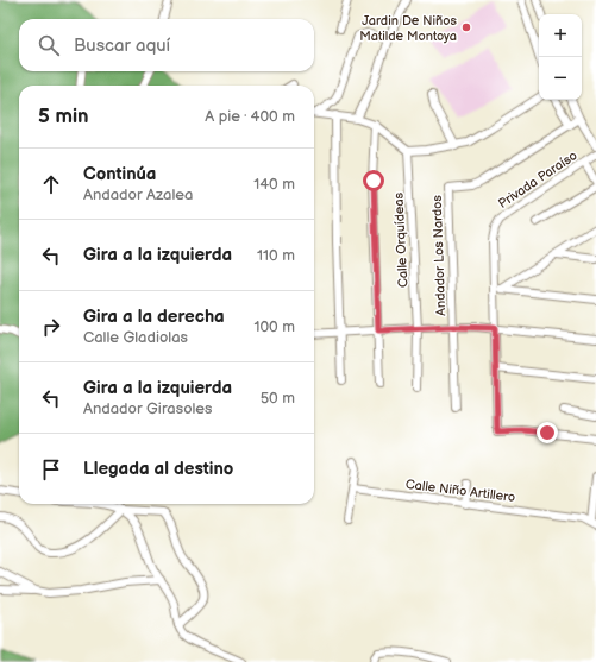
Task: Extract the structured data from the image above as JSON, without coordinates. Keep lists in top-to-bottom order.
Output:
{
  "streets": {
    "street": [
      "Privada Paraíso",
      "Calle Orquídeas",
      "Andador Los Nardos",
      "Calle Niño Artillero"
    ]
  },
  "places": ["Jardin De Niños Matilde Montoya"],
  "page": {
    "map_buttons": ["+", "−"],
    "search": "Buscar aquí",
    "heading": ["5 min", "A pie · 400 m"],
    "list": [
      ["Continúa", "Andador Azalea", "140 m"],
      ["Gira a la izquierda", "110 m"],
      ["Gira a la derecha", "Calle Gladiolas", "100 m"],
      ["Gira a la izquierda", "Andador Girasoles", "50 m"],
      "Llegada al destino"
    ]
  }
}
